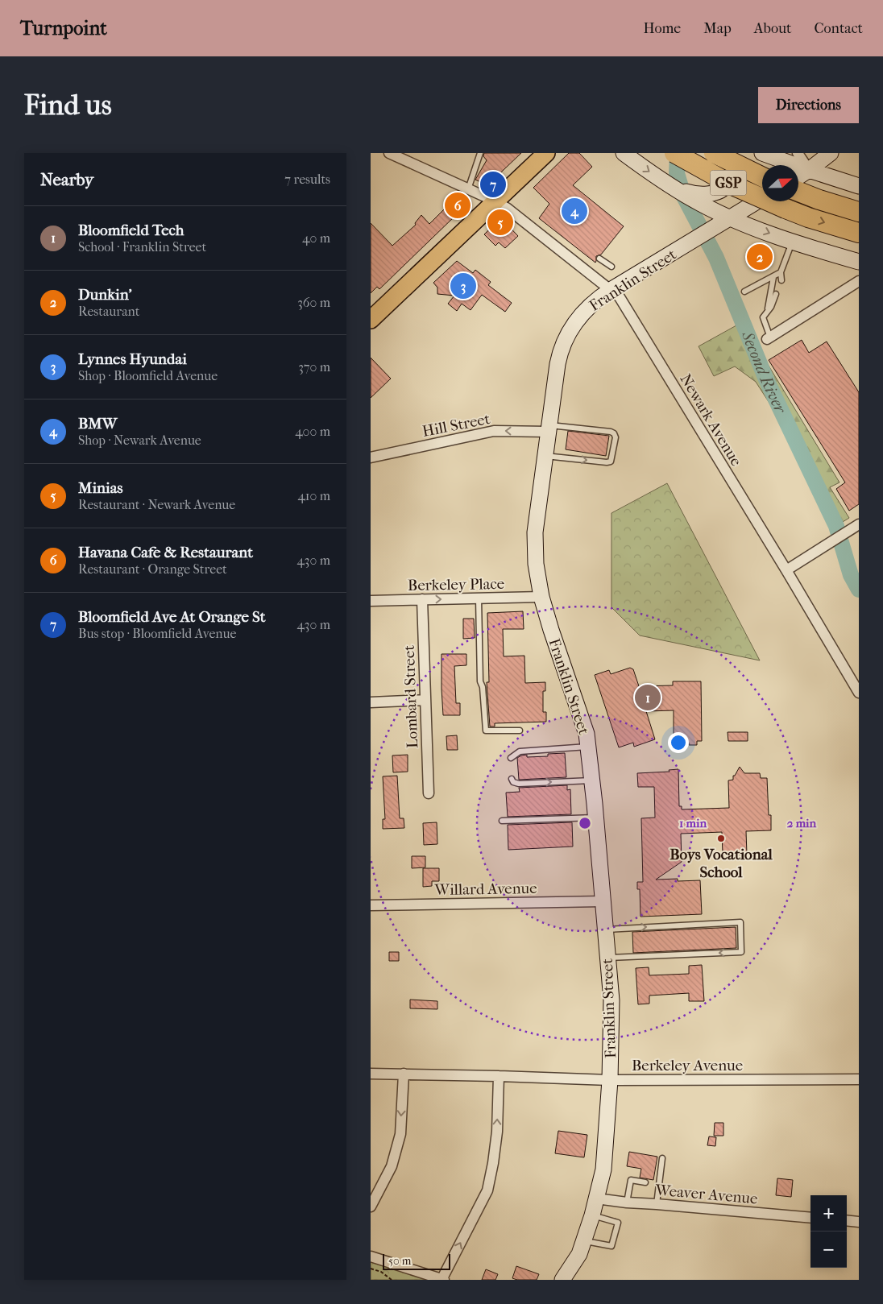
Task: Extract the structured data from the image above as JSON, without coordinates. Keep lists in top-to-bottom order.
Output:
{
  "streets": {
    "highway": ["GSP"],
    "main road": ["Franklin Street"],
    "street": [
      "Newark Avenue",
      "Hill Street",
      "Berkeley Place",
      "Lombard Street",
      "Willard Avenue",
      "Berkeley Avenue",
      "Weaver Avenue"
    ]
  },
  "crossings": [
    ["Franklin Street", "Newark Avenue"],
    ["Franklin Street", "Hill Street"],
    ["Franklin Street", "Berkeley Place"],
    ["Franklin Street", "Willard Avenue"],
    ["Franklin Street", "Berkeley Avenue"],
    ["Franklin Street", "Weaver Avenue"],
    ["Berkeley Place", "Lombard Street"]
  ],
  "one_way": ["Hill Street"],
  "water": ["Second River"],
  "places": ["Boys Vocational School"],
  "scale_bar": "50 m",
  "north": "right",
  "page": {
    "header": "Turnpoint",
    "nav": [
      "Home",
      "Map",
      "About",
      "Contact"
    ],
    "buttons": "Directions",
    "title": "Find us",
    "heading": ["Nearby", "7 results"],
    "pins": [
      "7",
      "6",
      "4",
      "5",
      "2",
      "3",
      "1"
    ],
    "list": [
      {
        "mark": "1",
        "name": "Bloomfield Tech",
        "note": "School · Franklin Street",
        "value": "40 m"
      },
      {
        "mark": "2",
        "name": "Dunkin'",
        "note": "Restaurant",
        "value": "360 m"
      },
      {
        "mark": "3",
        "name": "Lynnes Hyundai",
        "note": "Shop · Bloomfield Avenue",
        "value": "370 m"
      },
      {
        "mark": "4",
        "name": "BMW",
        "note": "Shop · Newark Avenue",
        "value": "400 m"
      },
      {
        "mark": "5",
        "name": "Minias",
        "note": "Restaurant · Newark Avenue",
        "value": "410 m"
      },
      {
        "mark": "6",
        "name": "Havana Cafe & Restaurant",
        "note": "Restaurant · Orange Street",
        "value": "430 m"
      },
      {
        "mark": "7",
        "name": "Bloomfield Ave At Orange St",
        "note": "Bus stop · Bloomfield Avenue",
        "value": "430 m"
      }
    ],
    "map_buttons": ["+", "−"],
    "scale": "50 m"
  },
  "rings": ["1 min", "2 min"]
}
